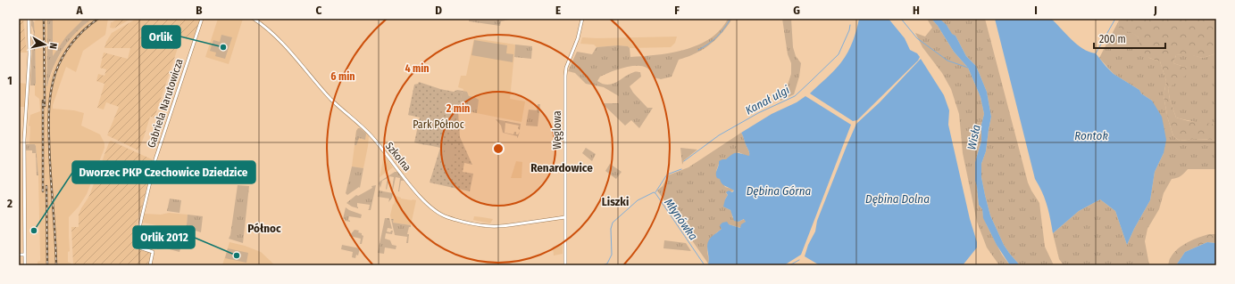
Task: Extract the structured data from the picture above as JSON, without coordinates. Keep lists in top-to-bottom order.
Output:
{
  "streets": {
    "street": ["Gabriela Narutowicza", "Węglowa", "Szkolna"]
  },
  "crossings": [
    ["Węglowa", "Szkolna"]
  ],
  "districts": ["Renardowice", "Liszki", "Północ"],
  "water": [
    "Kanał ulgi",
    "Rontok",
    "Wisła",
    "Dębina Górna",
    "Dębina Dolna",
    "Młynówka"
  ],
  "parks": ["Park Północ"],
  "places": ["Orlik", "Dworzec PKP Czechowice Dziedzice", "Orlik 2012"],
  "scale_bar": "200 m",
  "north": "right",
  "grid": {
    "columns": [
      "A",
      "B",
      "C",
      "D",
      "E",
      "F",
      "G",
      "H",
      "I",
      "J"
    ],
    "rows": ["1", "2"]
  },
  "rings": ["4 min", "6 min", "2 min"]
}
